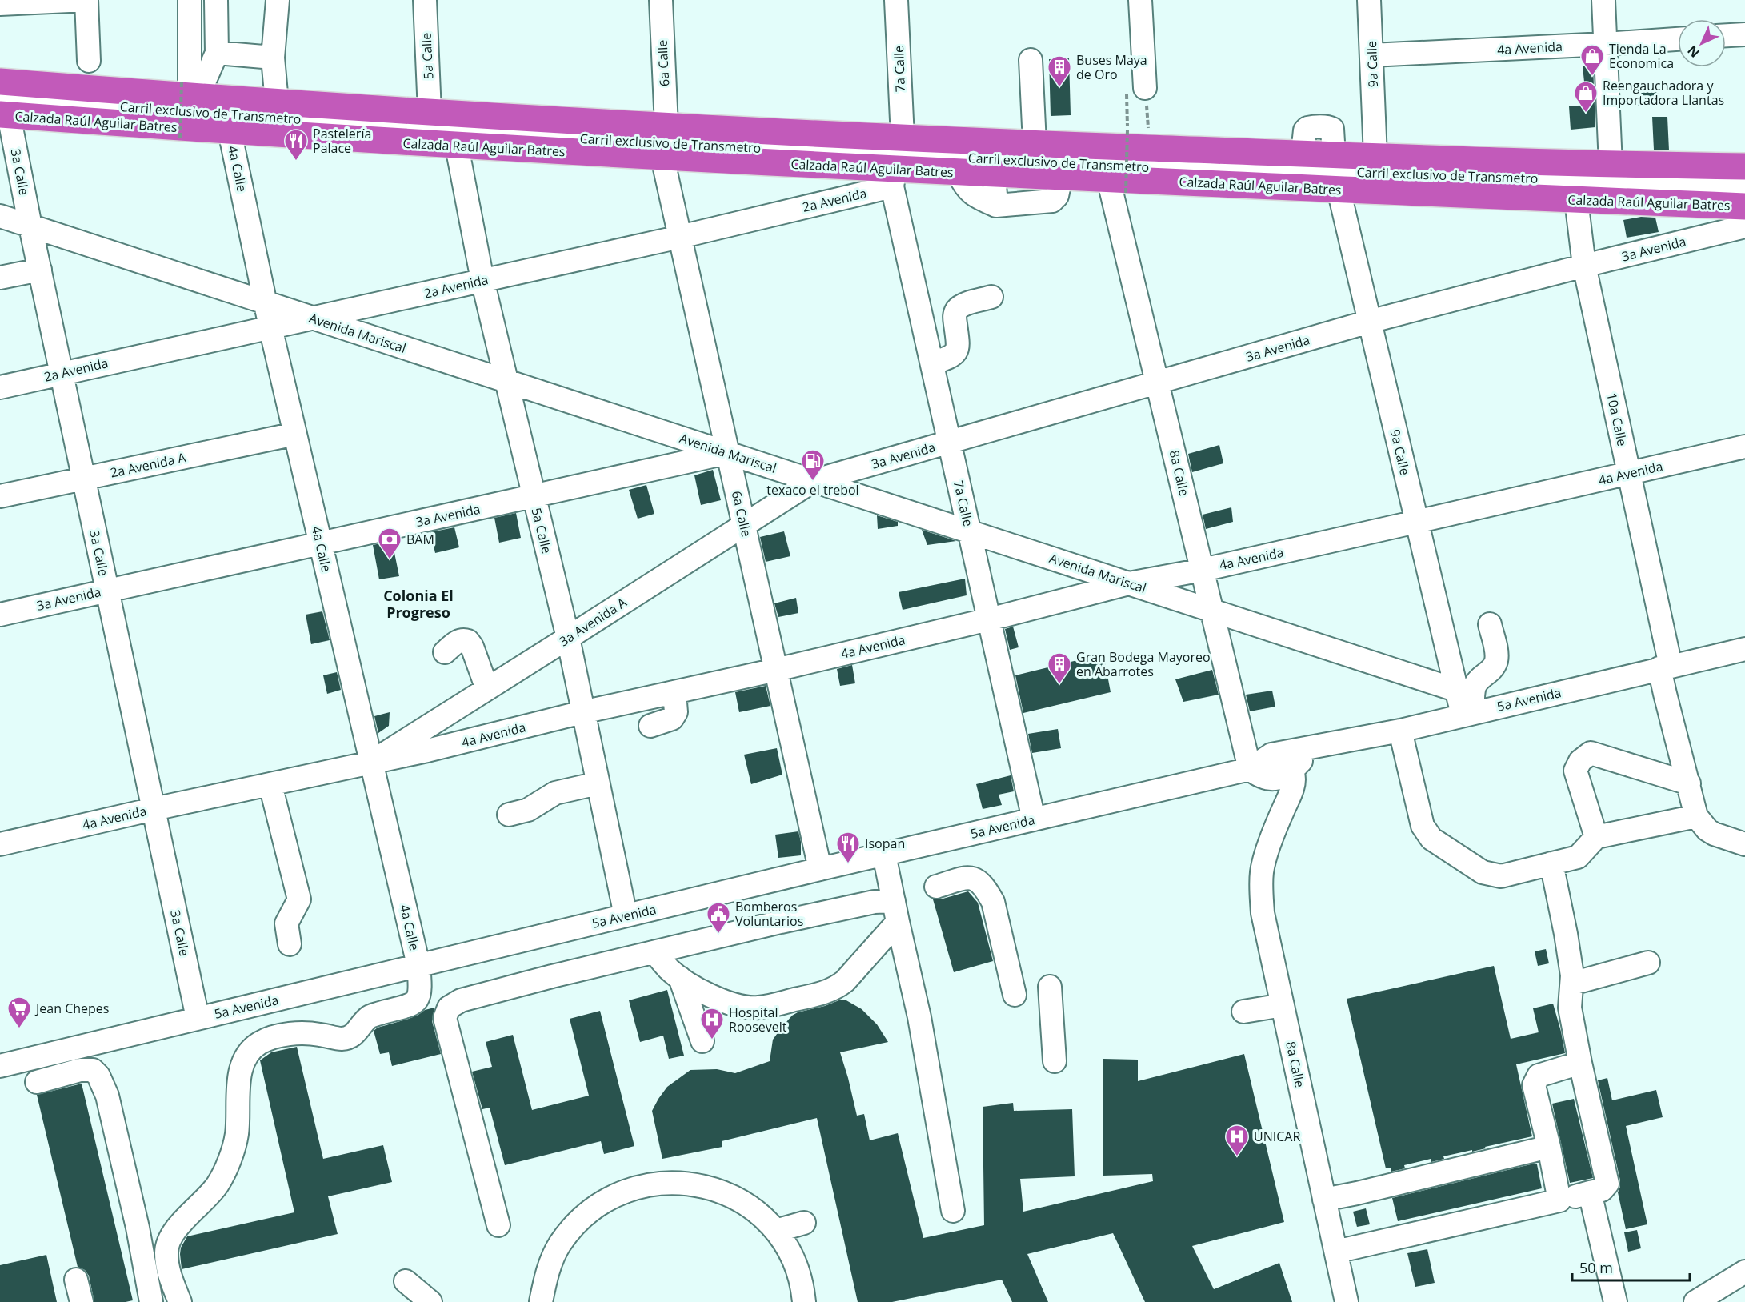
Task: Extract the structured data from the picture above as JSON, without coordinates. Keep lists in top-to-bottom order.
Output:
{
  "streets": {
    "highway": ["Calzada Raúl Aguilar Batres"],
    "street": [
      "4a Avenida",
      "5a Calle",
      "6a Calle",
      "9a Calle",
      "7a Calle",
      "Carril exclusivo de Transmetro",
      "4a Calle",
      "3a Calle",
      "2a Avenida",
      "3a Avenida",
      "Avenida Mariscal",
      "10a Calle",
      "2a Avenida A",
      "8a Calle",
      "3a Avenida A",
      "5a Avenida"
    ]
  },
  "crossings": [
    ["4a Avenida", "5a Calle"],
    ["4a Avenida", "6a Calle"],
    ["4a Avenida", "9a Calle"],
    ["4a Avenida", "7a Calle"],
    ["4a Avenida", "4a Calle"],
    ["4a Avenida", "3a Calle"],
    ["4a Avenida", "Avenida Mariscal"],
    ["4a Avenida", "10a Calle"],
    ["4a Avenida", "8a Calle"],
    ["4a Avenida", "3a Avenida A"],
    ["5a Calle", "Calzada Raúl Aguilar Batres"],
    ["5a Calle", "2a Avenida"],
    ["5a Calle", "3a Avenida"],
    ["5a Calle", "Avenida Mariscal"],
    ["5a Calle", "3a Avenida A"],
    ["5a Calle", "5a Avenida"],
    ["6a Calle", "Calzada Raúl Aguilar Batres"],
    ["6a Calle", "2a Avenida"],
    ["6a Calle", "3a Avenida"],
    ["6a Calle", "Avenida Mariscal"],
    ["6a Calle", "3a Avenida A"],
    ["6a Calle", "5a Avenida"],
    ["9a Calle", "Calzada Raúl Aguilar Batres"],
    ["9a Calle", "3a Avenida"],
    ["9a Calle", "Avenida Mariscal"],
    ["9a Calle", "5a Avenida"],
    ["7a Calle", "Calzada Raúl Aguilar Batres"],
    ["7a Calle", "2a Avenida"],
    ["7a Calle", "3a Avenida"],
    ["7a Calle", "Avenida Mariscal"],
    ["7a Calle", "5a Avenida"],
    ["Carril exclusivo de Transmetro", "Calzada Raúl Aguilar Batres"],
    ["Carril exclusivo de Transmetro", "3a Calle"],
    ["Calzada Raúl Aguilar Batres", "4a Calle"],
    ["Calzada Raúl Aguilar Batres", "3a Calle"],
    ["Calzada Raúl Aguilar Batres", "2a Avenida"],
    ["Calzada Raúl Aguilar Batres", "10a Calle"],
    ["Calzada Raúl Aguilar Batres", "8a Calle"],
    ["4a Calle", "2a Avenida"],
    ["4a Calle", "3a Avenida"],
    ["4a Calle", "Avenida Mariscal"],
    ["4a Calle", "2a Avenida A"],
    ["4a Calle", "3a Avenida A"],
    ["4a Calle", "5a Avenida"],
    ["3a Calle", "2a Avenida"],
    ["3a Calle", "3a Avenida"],
    ["3a Calle", "Avenida Mariscal"],
    ["3a Calle", "2a Avenida A"],
    ["3a Calle", "5a Avenida"],
    ["2a Avenida", "Avenida Mariscal"],
    ["3a Avenida", "Avenida Mariscal"],
    ["3a Avenida", "10a Calle"],
    ["3a Avenida", "8a Calle"],
    ["3a Avenida", "3a Avenida A"],
    ["Avenida Mariscal", "8a Calle"],
    ["Avenida Mariscal", "3a Avenida A"],
    ["10a Calle", "5a Avenida"],
    ["8a Calle", "5a Avenida"]
  ],
  "districts": ["Colonia El Progreso"],
  "places": {
    "shop": ["Tienda La Economica", "Reengauchadora y Importadora Llantas"],
    "building": ["Buses Maya de Oro", "Gran Bodega Mayoreo en Abarrotes"],
    "restaurant": ["Pastelería Palace", "Isopan"],
    "fuel station": ["texaco el trebol"],
    "bank": ["BAM"],
    "public building": ["Bomberos Voluntarios"],
    "supermarket": ["Jean Chepes"],
    "hospital": ["Hospital Roosevelt", "UNICAR"]
  },
  "scale_bar": "50 m",
  "north": "bottom left"
}
